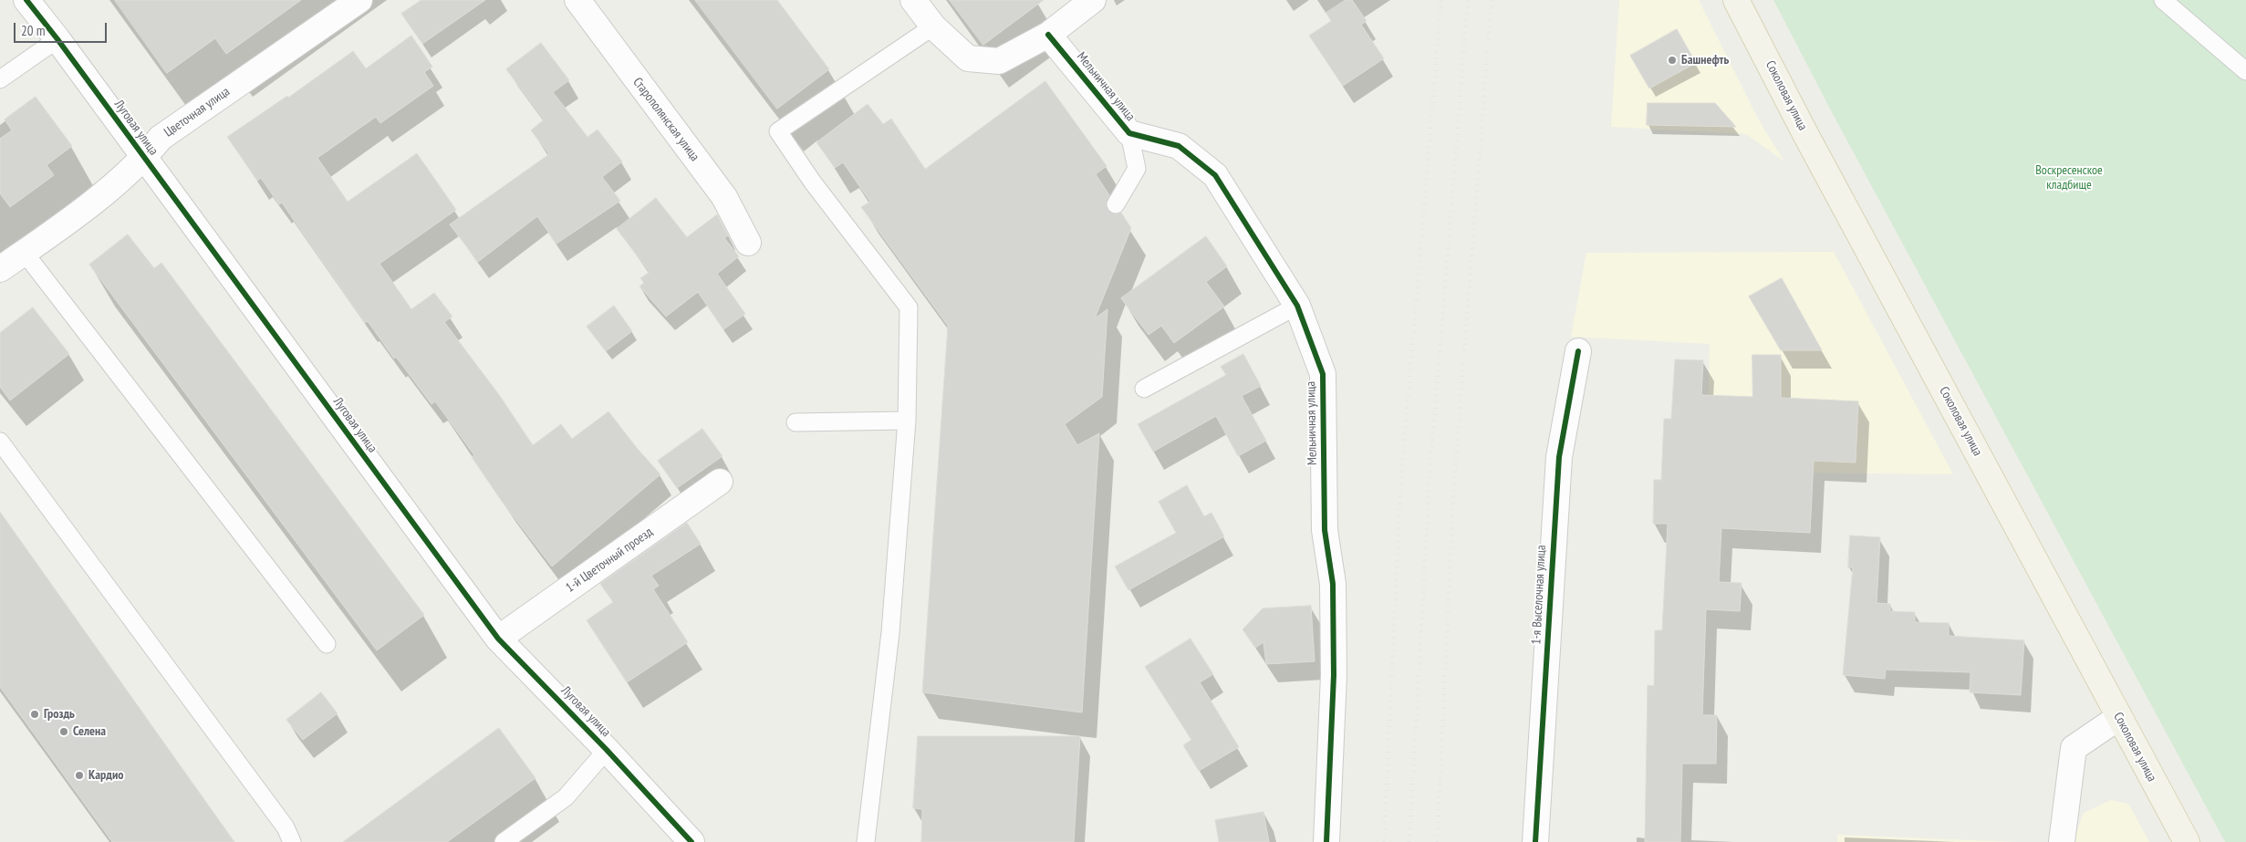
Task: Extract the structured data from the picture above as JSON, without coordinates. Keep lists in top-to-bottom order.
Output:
{
  "streets": {
    "main road": ["Соколовая улица"],
    "street": [
      "Мельничная улица",
      "Цветочная улица",
      "Старополянская улица",
      "Луговая улица",
      "1-й Цветочный проезд",
      "1-я Выселочная улица"
    ]
  },
  "crossings": [
    ["Цветочная улица", "Луговая улица"],
    ["Луговая улица", "1-й Цветочный проезд"]
  ],
  "parks": ["Воскресенское кладбище"],
  "places": [
    "Башнефть",
    "Гроздь",
    "Селена",
    "Кардио"
  ],
  "scale_bar": "20 m"
}
